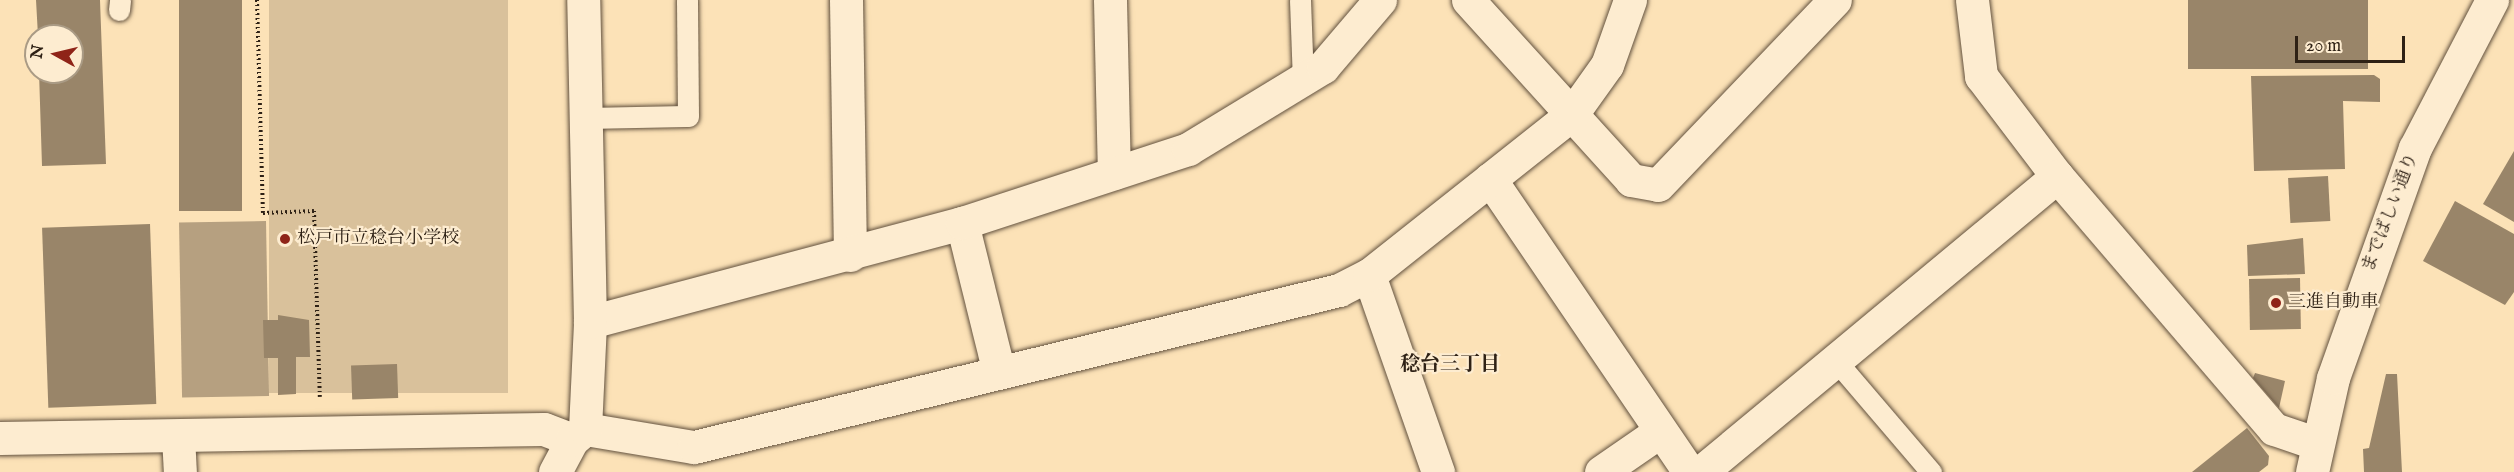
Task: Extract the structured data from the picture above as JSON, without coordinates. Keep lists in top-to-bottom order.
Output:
{
  "streets": {
    "street": ["までばしい通り"]
  },
  "districts": ["稔台三丁目"],
  "places": ["松戸市立稔台小学校", "三進自動車"],
  "scale_bar": "20 m",
  "north": "left"
}
